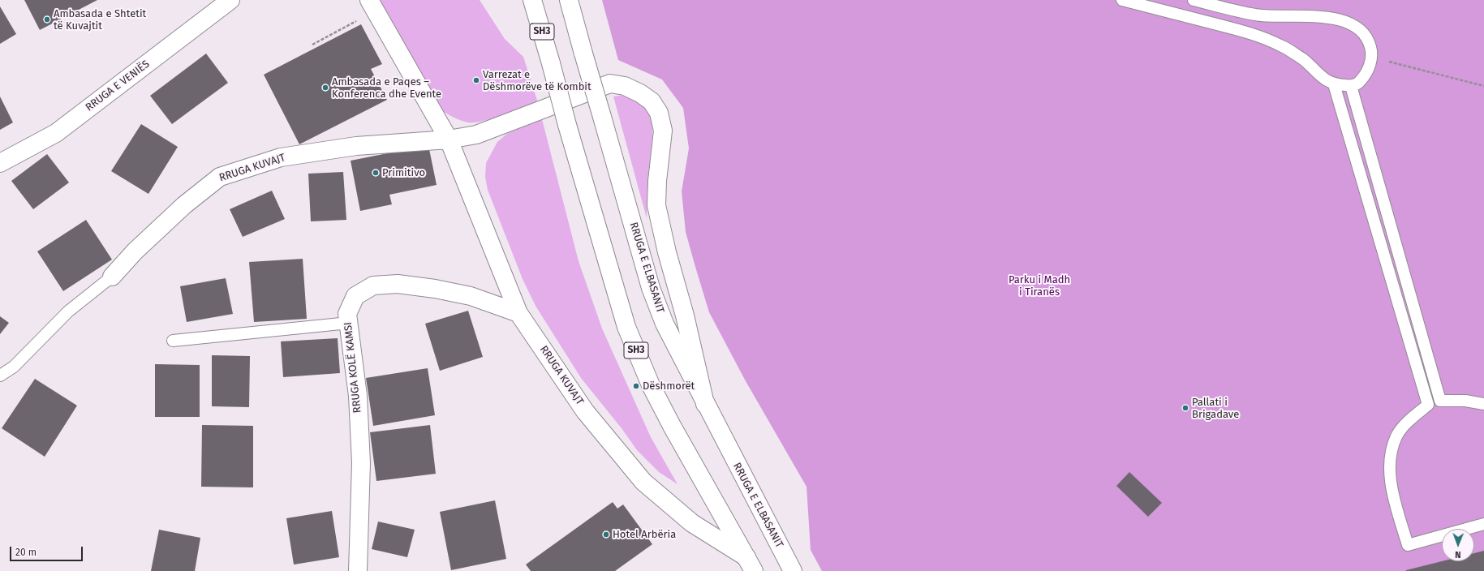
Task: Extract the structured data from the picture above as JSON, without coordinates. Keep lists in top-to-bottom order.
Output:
{
  "streets": {
    "street": [
      "SH3",
      "RRUGA E VENIËS",
      "RRUGA KUVAJT",
      "RRUGA E ELBASANIT",
      "RRUGA KOLË KAMSI"
    ]
  },
  "crossings": [
    ["SH3", "RRUGA KUVAJT"],
    ["RRUGA KUVAJT", "RRUGA KOLË KAMSI"]
  ],
  "parks": ["Parku i Madh i Tiranës"],
  "places": [
    "Ambasada e Shtetit të Kuvajtit",
    "Varrezat e Dëshmorëve të Kombit",
    "Ambasada e Paqes – Konferenca dhe Evente",
    "Primitivo",
    "Dëshmorët",
    "Pallati i Brigadave",
    "Hotel Arbëria"
  ],
  "scale_bar": "20 m",
  "north": "bottom"
}
